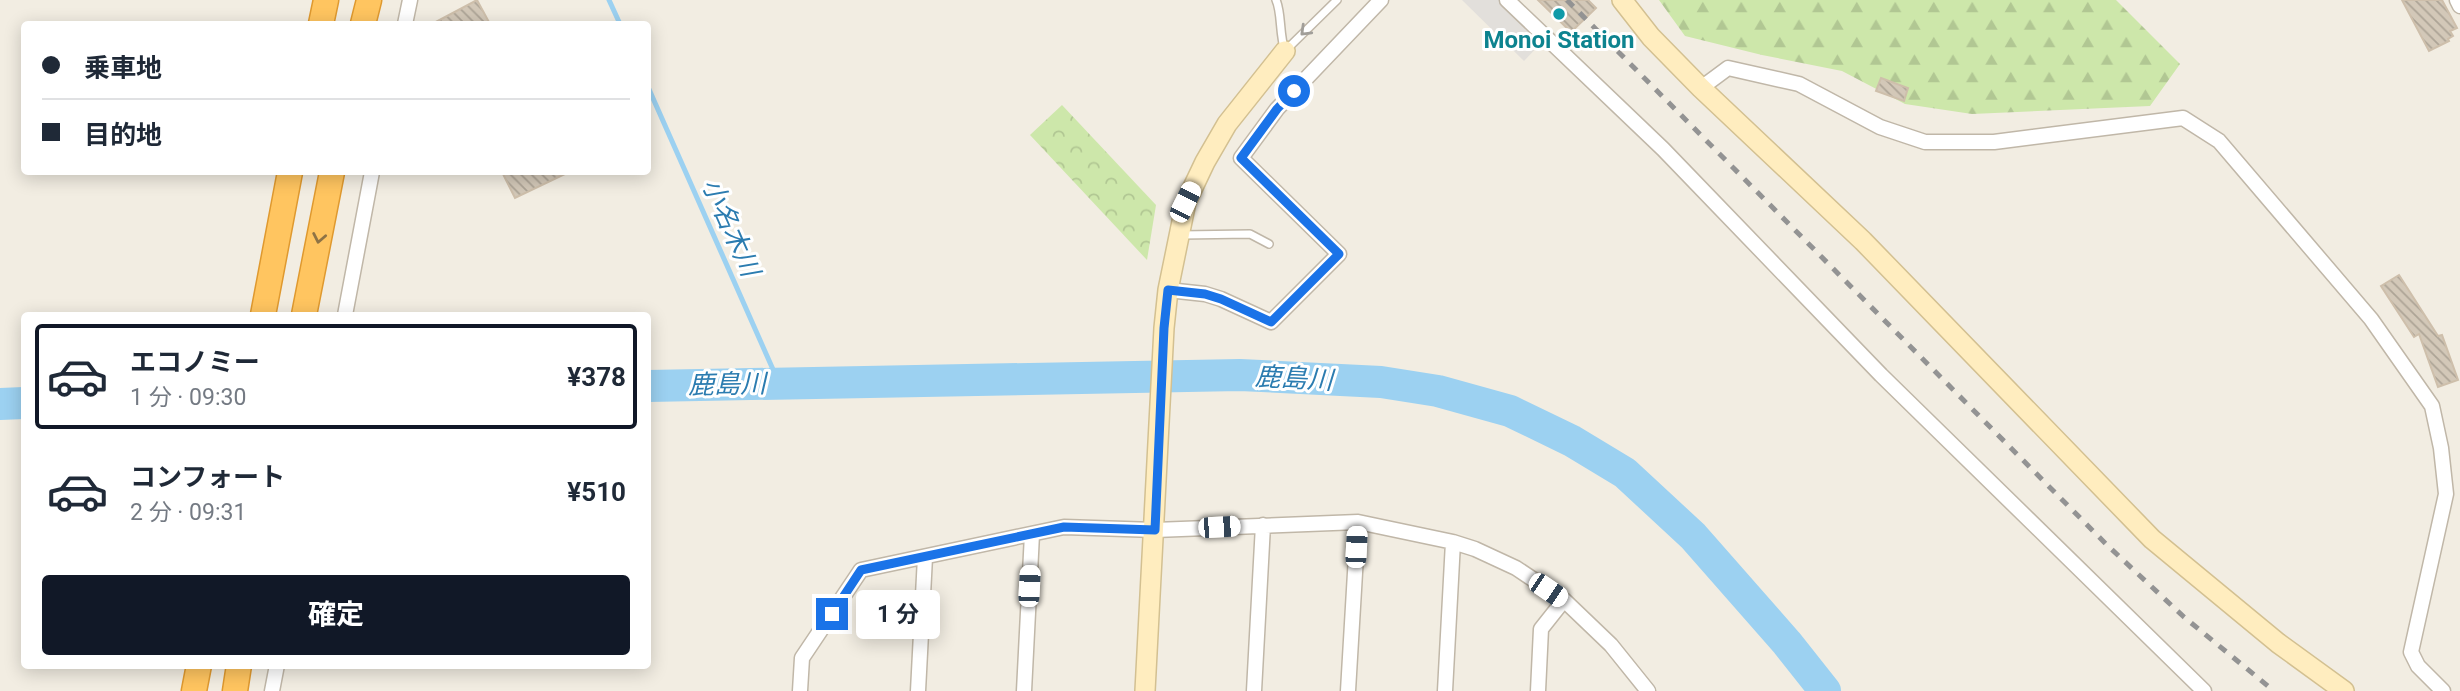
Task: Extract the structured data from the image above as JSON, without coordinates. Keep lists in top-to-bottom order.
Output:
{
  "water": ["小名木川", "鹿島川"],
  "places": ["Monoi Station"],
  "page": {
    "banner": ["乗車地", "目的地"],
    "list": [
      {
        "name": "エコノミー",
        "note": "1 分 · 09:30",
        "value": "¥378"
      },
      {
        "name": "コンフォート",
        "note": "2 分 · 09:31",
        "value": "¥510"
      }
    ],
    "buttons": "確定",
    "bubble": "1 分"
  }
}
